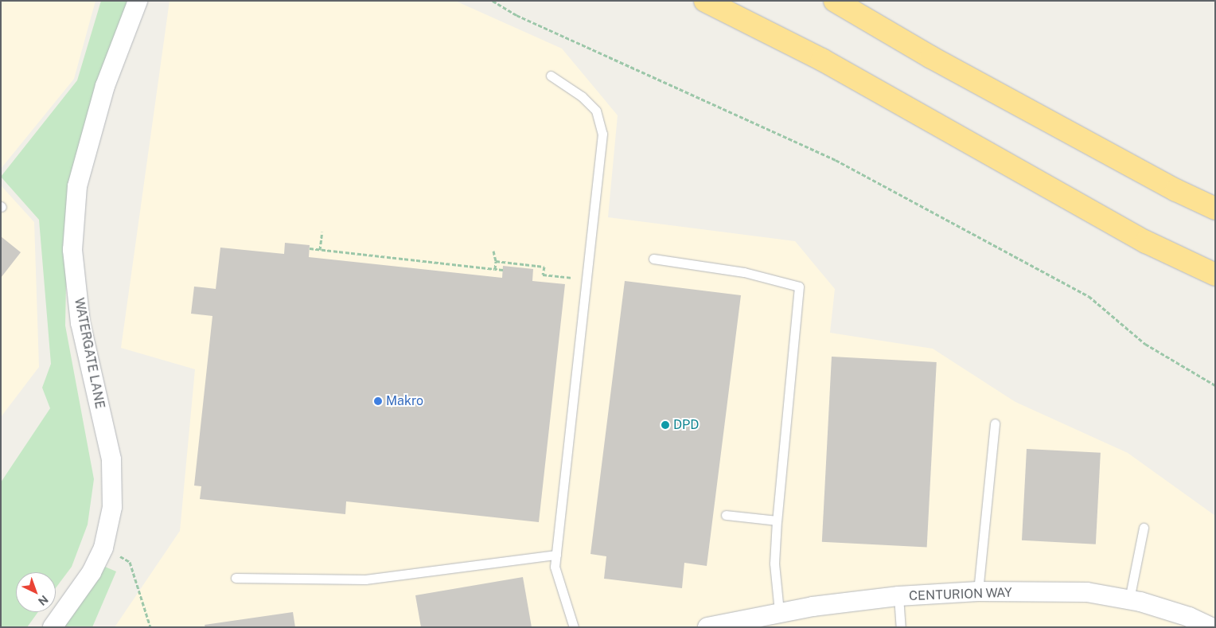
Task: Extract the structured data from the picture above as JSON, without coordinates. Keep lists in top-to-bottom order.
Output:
{
  "streets": {
    "street": ["WATERGATE LANE", "CENTURION WAY"]
  },
  "places": ["Makro", "DPD"],
  "north": "bottom right"
}
